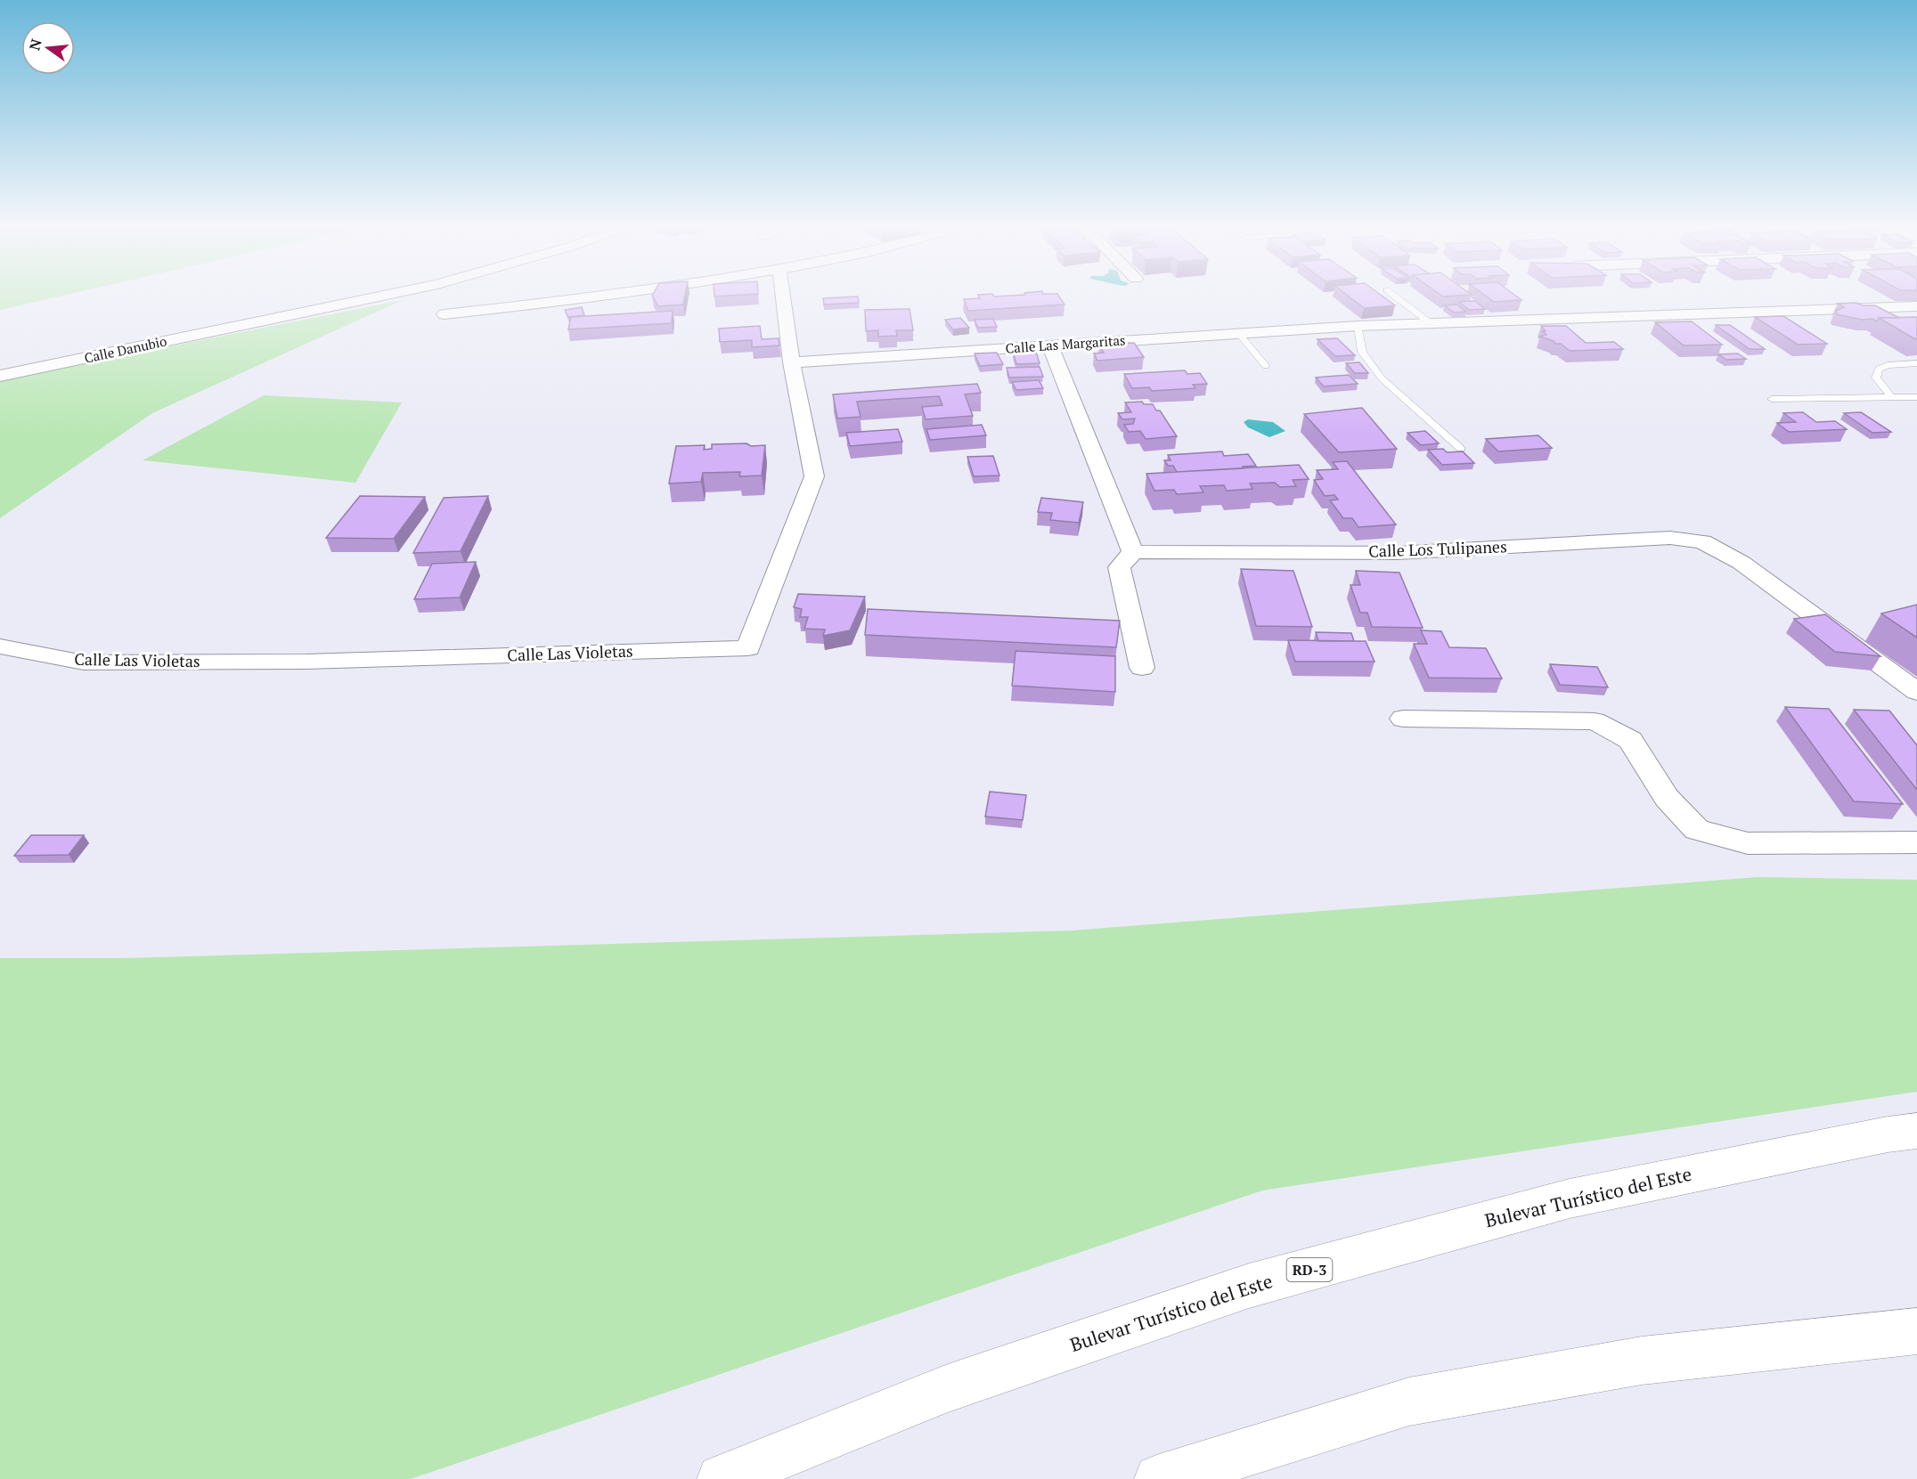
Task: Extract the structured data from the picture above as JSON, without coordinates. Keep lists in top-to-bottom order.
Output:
{
  "streets": {
    "main road": ["Bulevar Turístico del Este", "RD-3"],
    "street": [
      "Calle Las Margaritas",
      "Calle Danubio",
      "Calle Los Tulipanes",
      "Calle Las Violetas"
    ]
  },
  "crossings": [
    ["Calle Las Margaritas", "Calle Las Violetas"]
  ],
  "north": "left"
}
